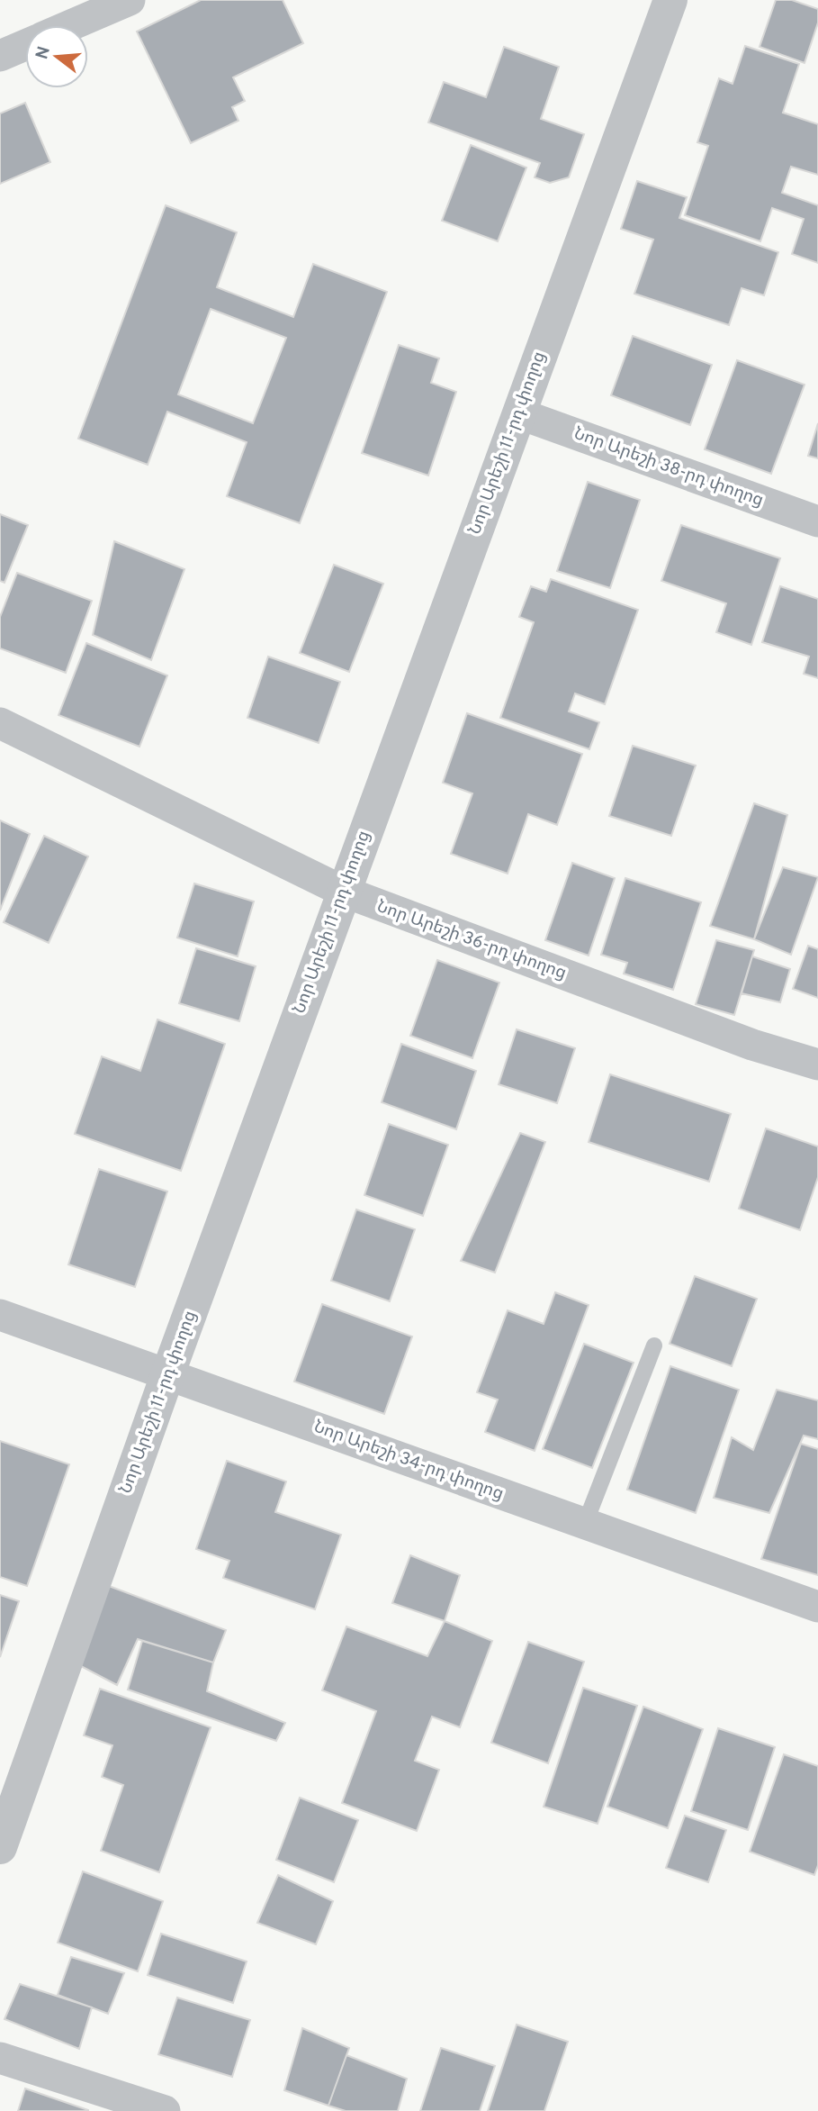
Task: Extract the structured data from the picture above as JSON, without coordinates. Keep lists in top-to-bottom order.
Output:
{
  "streets": {
    "street": [
      "Նոր Արեշի 11-րդ փողոց",
      "Նոր Արեշի 38-րդ փողոց",
      "Նոր Արեշի 36-րդ փողոց",
      "Նոր Արեշի 34-րդ փողոց"
    ]
  },
  "crossings": [
    ["Նոր Արեշի 11-րդ փողոց", "Նոր Արեշի 38-րդ փողոց"],
    ["Նոր Արեշի 11-րդ փողոց", "Նոր Արեշի 36-րդ փողոց"],
    ["Նոր Արեշի 11-րդ փողոց", "Նոր Արեշի 34-րդ փողոց"]
  ],
  "north": "left"
}
